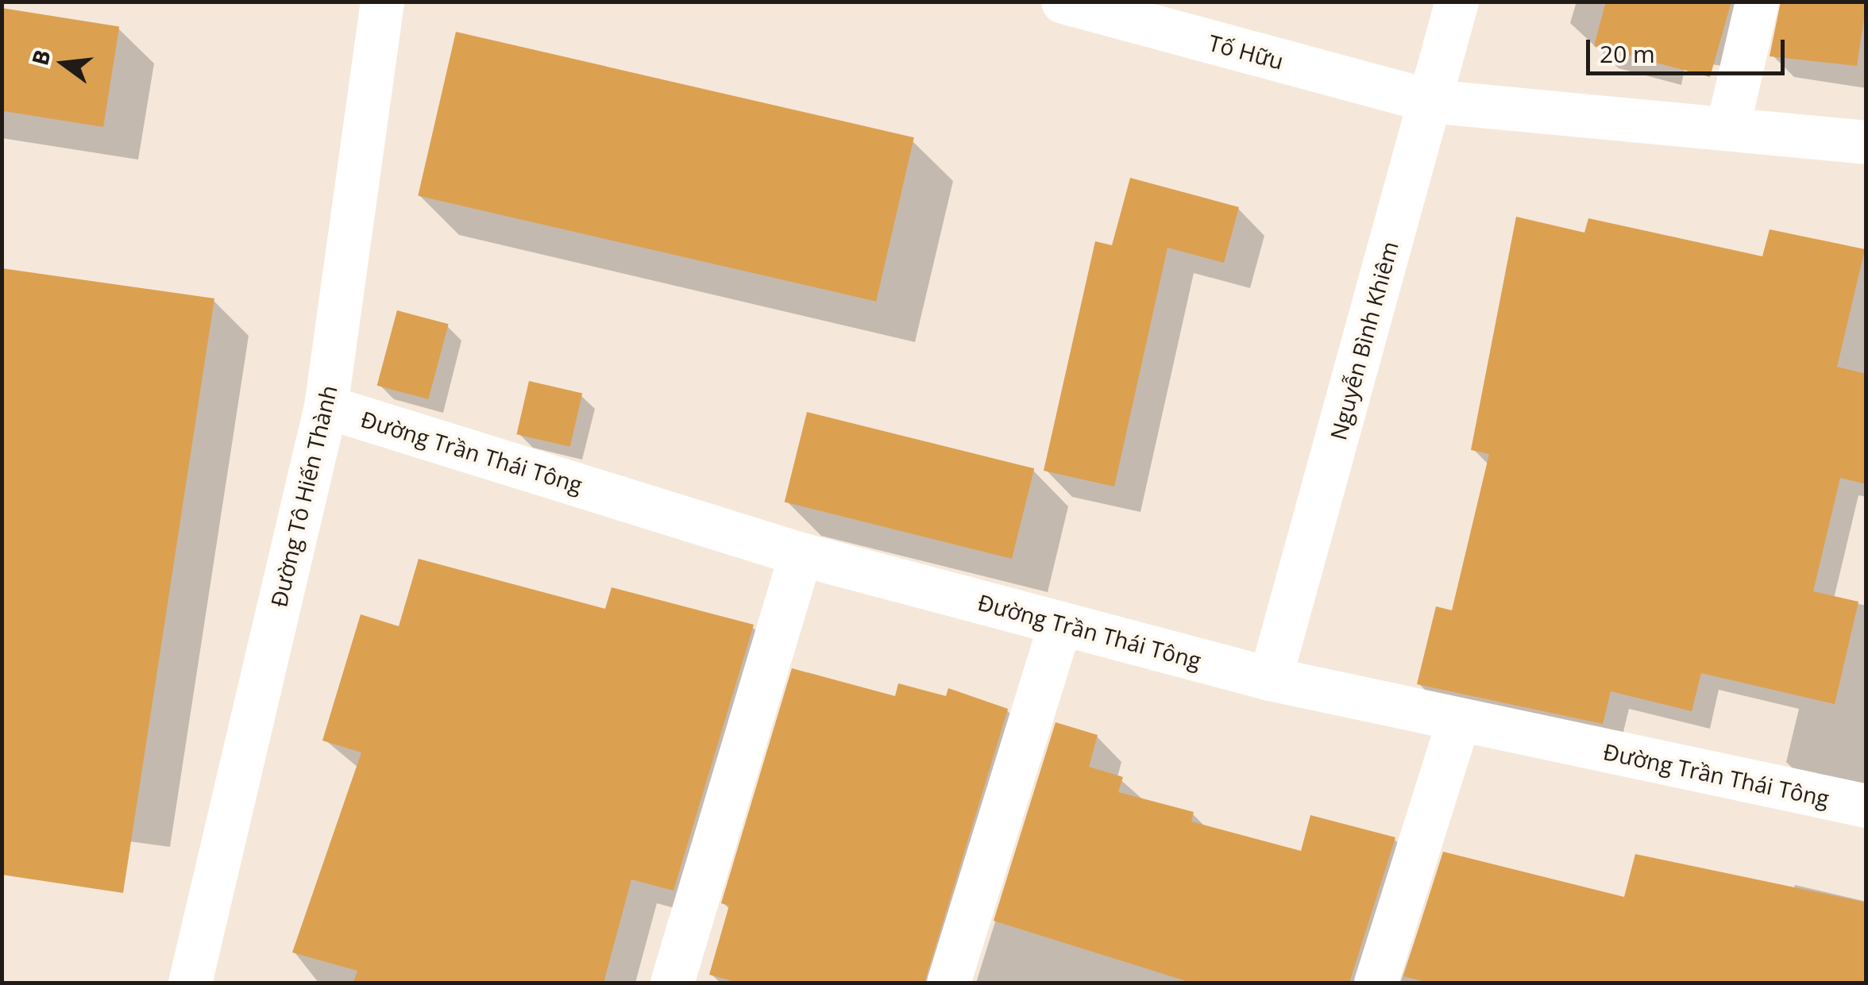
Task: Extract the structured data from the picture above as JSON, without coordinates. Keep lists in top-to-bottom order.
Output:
{
  "streets": {
    "street": [
      "Tố Hữu",
      "Nguyễn Bình Khiêm",
      "Đường Trần Thái Tông",
      "Đường Tô Hiến Thành"
    ]
  },
  "crossings": [
    ["Tố Hữu", "Nguyễn Bình Khiêm"],
    ["Nguyễn Bình Khiêm", "Đường Trần Thái Tông"],
    ["Đường Trần Thái Tông", "Đường Tô Hiến Thành"]
  ],
  "scale_bar": "20 m",
  "north": "left"
}
